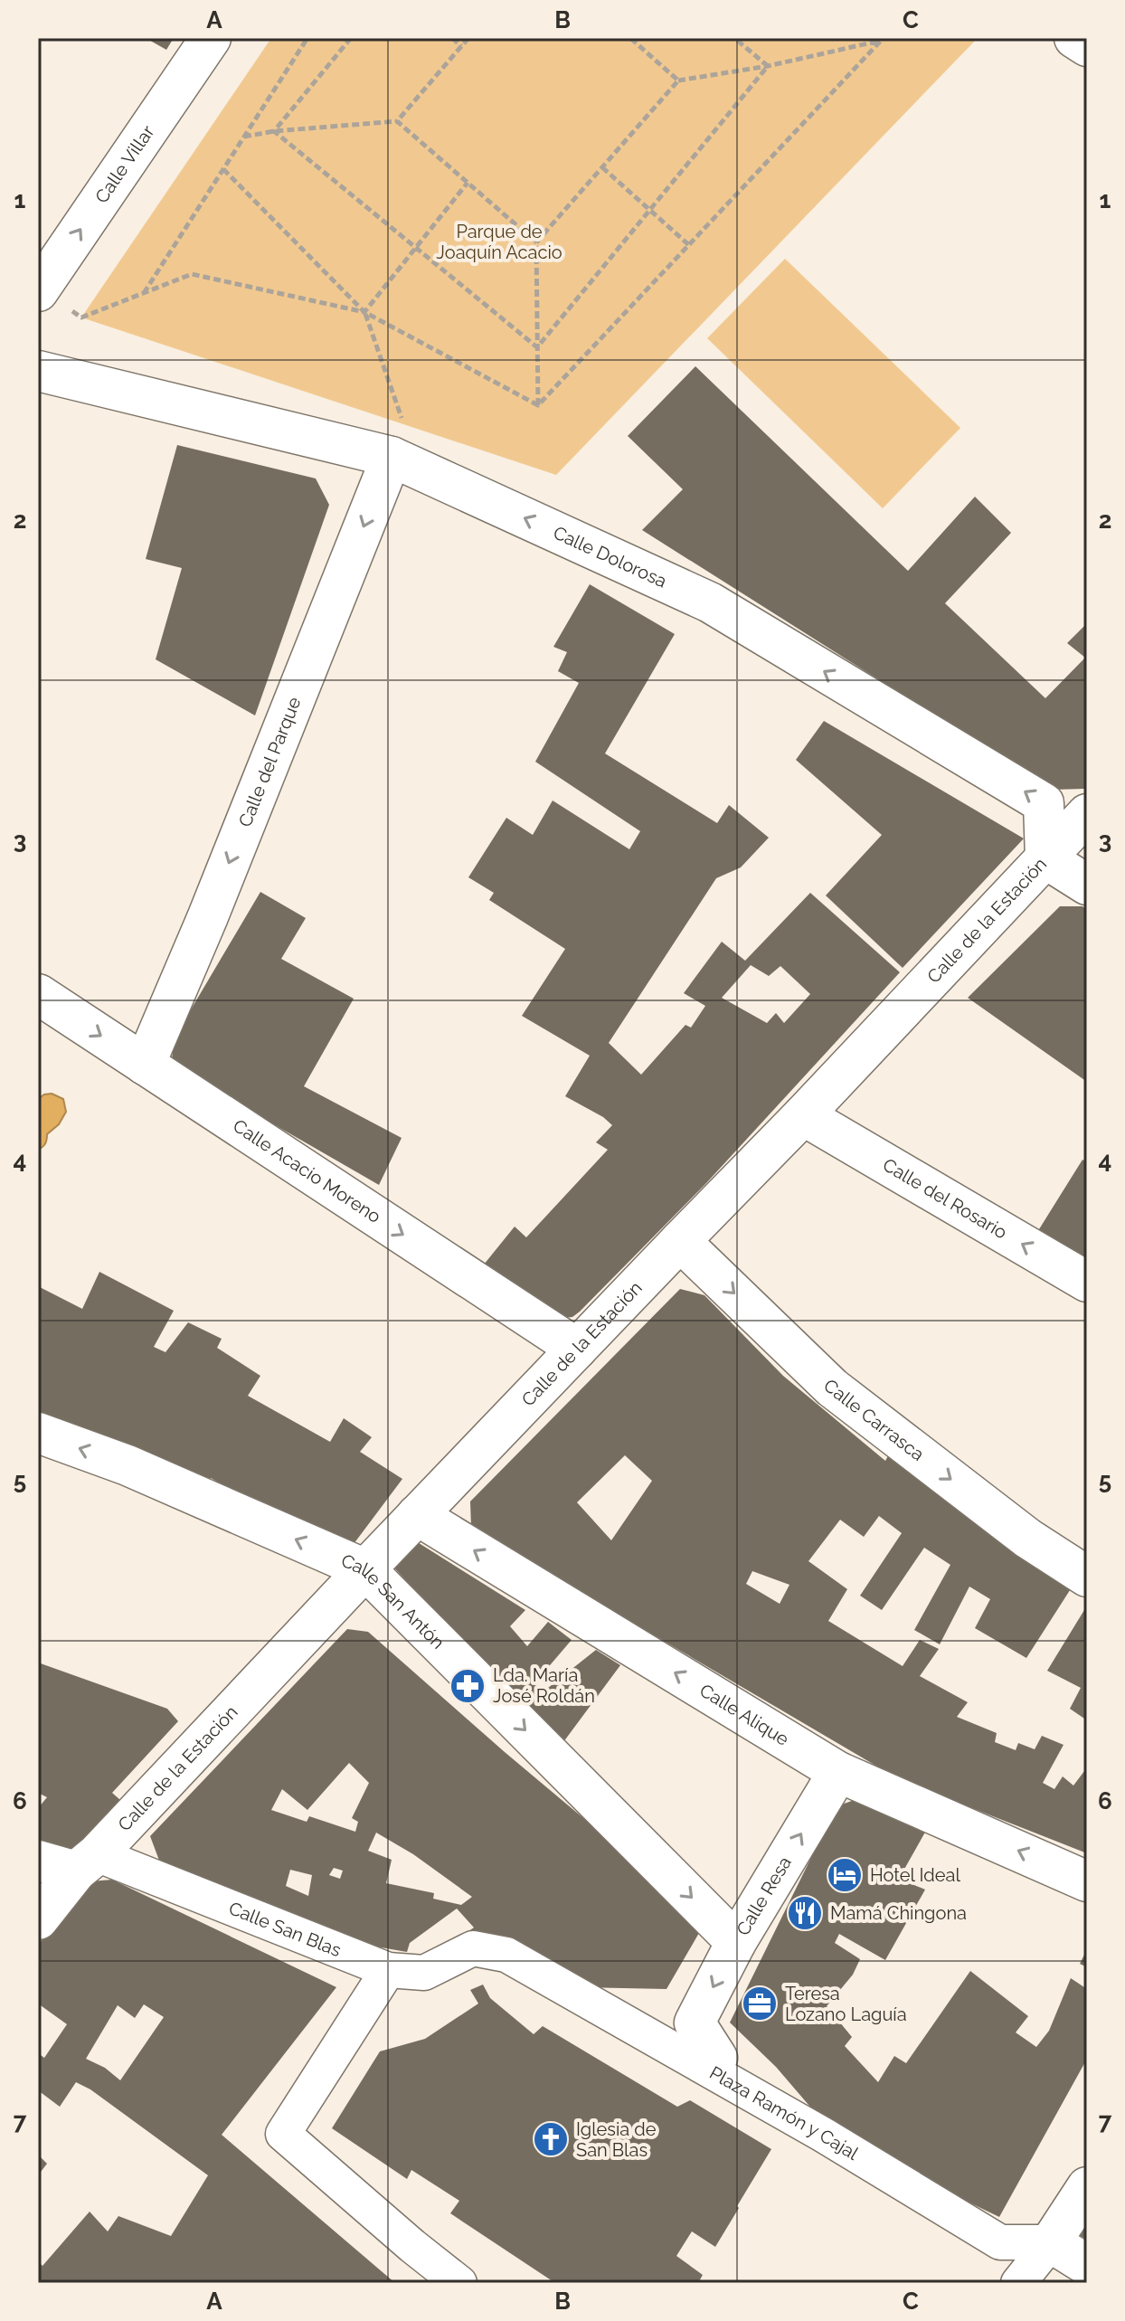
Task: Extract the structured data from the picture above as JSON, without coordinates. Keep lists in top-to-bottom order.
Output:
{
  "streets": {
    "street": [
      "Calle Villar",
      "Calle Dolorosa",
      "Calle del Parque",
      "Calle de la Estación",
      "Calle Acacio Moreno",
      "Calle del Rosario",
      "Calle Carrasca",
      "Calle San Antón",
      "Calle Alique",
      "Calle Resa",
      "Calle San Blas",
      "Plaza Ramón y Cajal"
    ]
  },
  "crossings": [
    ["Calle Dolorosa", "Calle del Parque"],
    ["Calle Dolorosa", "Calle de la Estación"],
    ["Calle del Parque", "Calle Acacio Moreno"],
    ["Calle de la Estación", "Calle Acacio Moreno"],
    ["Calle de la Estación", "Calle del Rosario"],
    ["Calle de la Estación", "Calle Carrasca"],
    ["Calle de la Estación", "Calle San Antón"],
    ["Calle de la Estación", "Calle Alique"],
    ["Calle de la Estación", "Calle San Blas"],
    ["Calle San Antón", "Calle Resa"],
    ["Calle Alique", "Calle Resa"],
    ["Calle San Blas", "Plaza Ramón y Cajal"]
  ],
  "one_way": [
    "Calle Villar",
    "Calle Dolorosa",
    "Calle del Parque",
    "Calle Acacio Moreno",
    "Calle del Rosario",
    "Calle Carrasca",
    "Calle Alique"
  ],
  "parks": ["Parque de Joaquín Acacio"],
  "places": {
    "pharmacy": ["Lda. María José Roldán"],
    "hotel": ["Hotel Ideal"],
    "restaurant": ["Mamá Chingona"],
    "office": ["Teresa Lozano Laguía"],
    "church": ["Iglesia de San Blas"]
  },
  "grid": {
    "columns": ["A", "B", "C"],
    "rows": [
      "1",
      "2",
      "3",
      "4",
      "5",
      "6",
      "7"
    ]
  }
}
